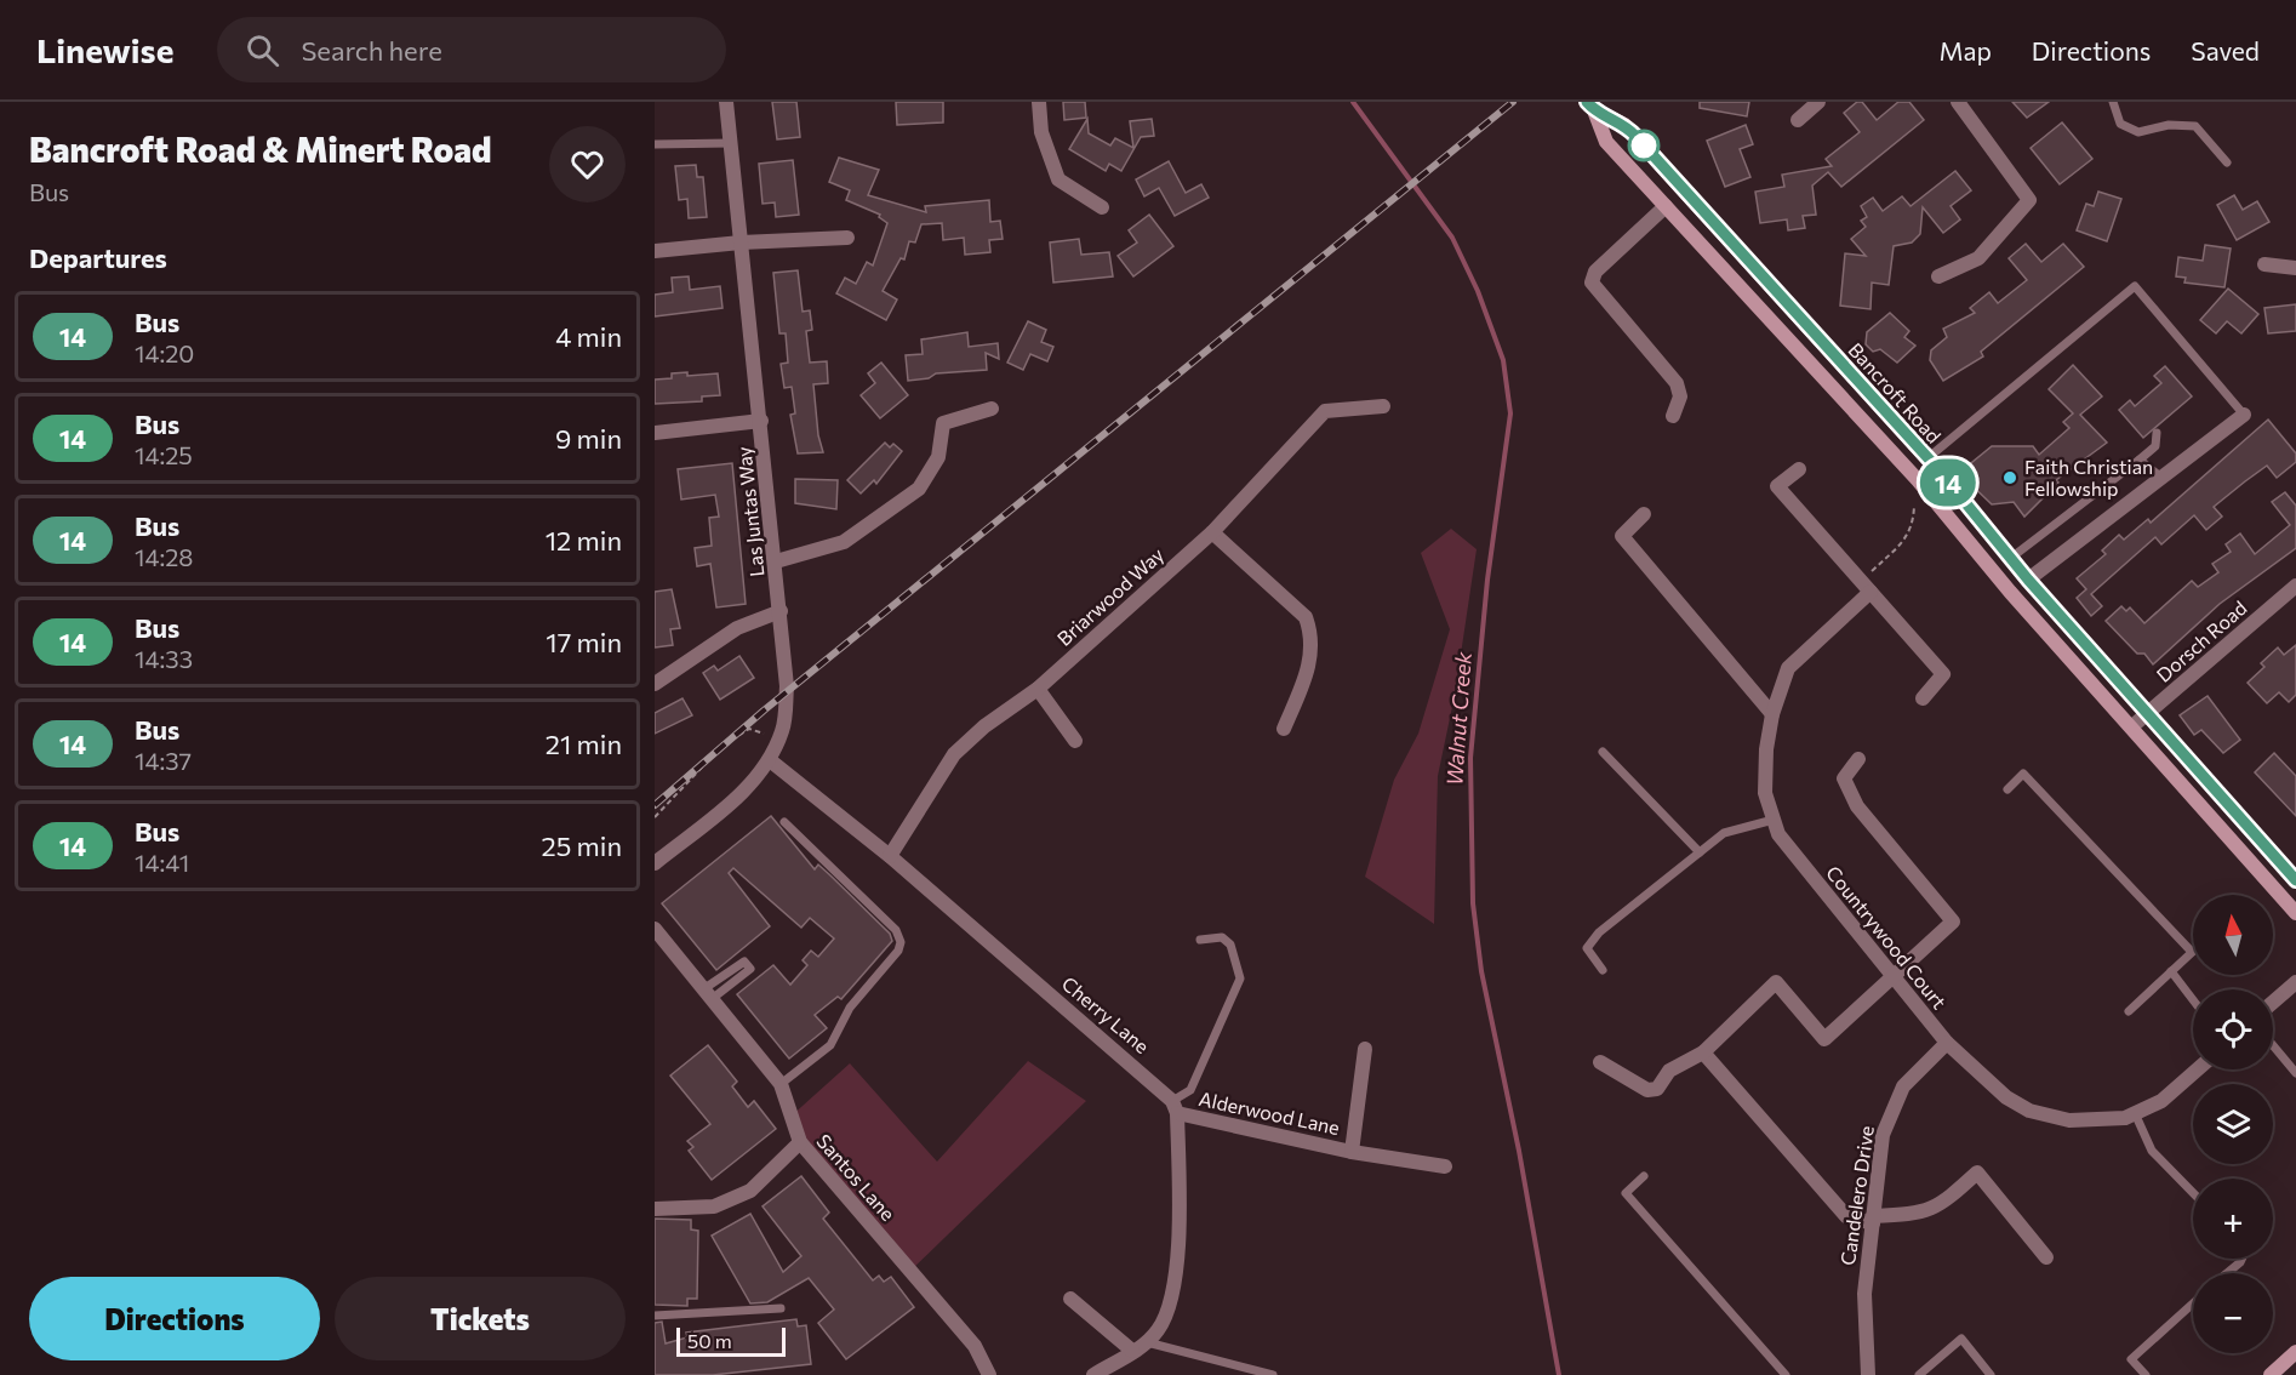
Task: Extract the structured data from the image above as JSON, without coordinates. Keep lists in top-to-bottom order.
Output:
{
  "streets": {
    "street": [
      "Bancroft Road",
      "Las Juntas Way",
      "Briarwood Way",
      "Dorsch Road",
      "Countrywood Court",
      "Cherry Lane",
      "Alderwood Lane",
      "Santos Lane",
      "Candelero Drive"
    ]
  },
  "crossings": [
    ["Bancroft Road", "Dorsch Road"],
    ["Las Juntas Way", "Cherry Lane"],
    ["Briarwood Way", "Cherry Lane"],
    ["Countrywood Court", "Candelero Drive"],
    ["Cherry Lane", "Alderwood Lane"]
  ],
  "water": ["Walnut Creek"],
  "places": ["Faith Christian Fellowship"],
  "lines": ["bus line 14"],
  "scale_bar": "50 m",
  "north": "top",
  "page": {
    "header": "Linewise",
    "search": "Search here",
    "nav": ["Map", "Directions", "Saved"],
    "heading": [
      ["Bancroft Road & Minert Road", "Bus"],
      "Departures"
    ],
    "on_map": "14",
    "list": [
      {
        "mark": "14",
        "name": "Bus",
        "note": "14:20",
        "value": "4 min"
      },
      {
        "mark": "14",
        "name": "Bus",
        "note": "14:25",
        "value": "9 min"
      },
      {
        "mark": "14",
        "name": "Bus",
        "note": "14:28",
        "value": "12 min"
      },
      {
        "mark": "14",
        "name": "Bus",
        "note": "14:33",
        "value": "17 min"
      },
      {
        "mark": "14",
        "name": "Bus",
        "note": "14:37",
        "value": "21 min"
      },
      {
        "mark": "14",
        "name": "Bus",
        "note": "14:41",
        "value": "25 min"
      }
    ],
    "map_buttons": ["+", "−"],
    "buttons": ["Directions", "Tickets"],
    "scale": "50 m"
  }
}
